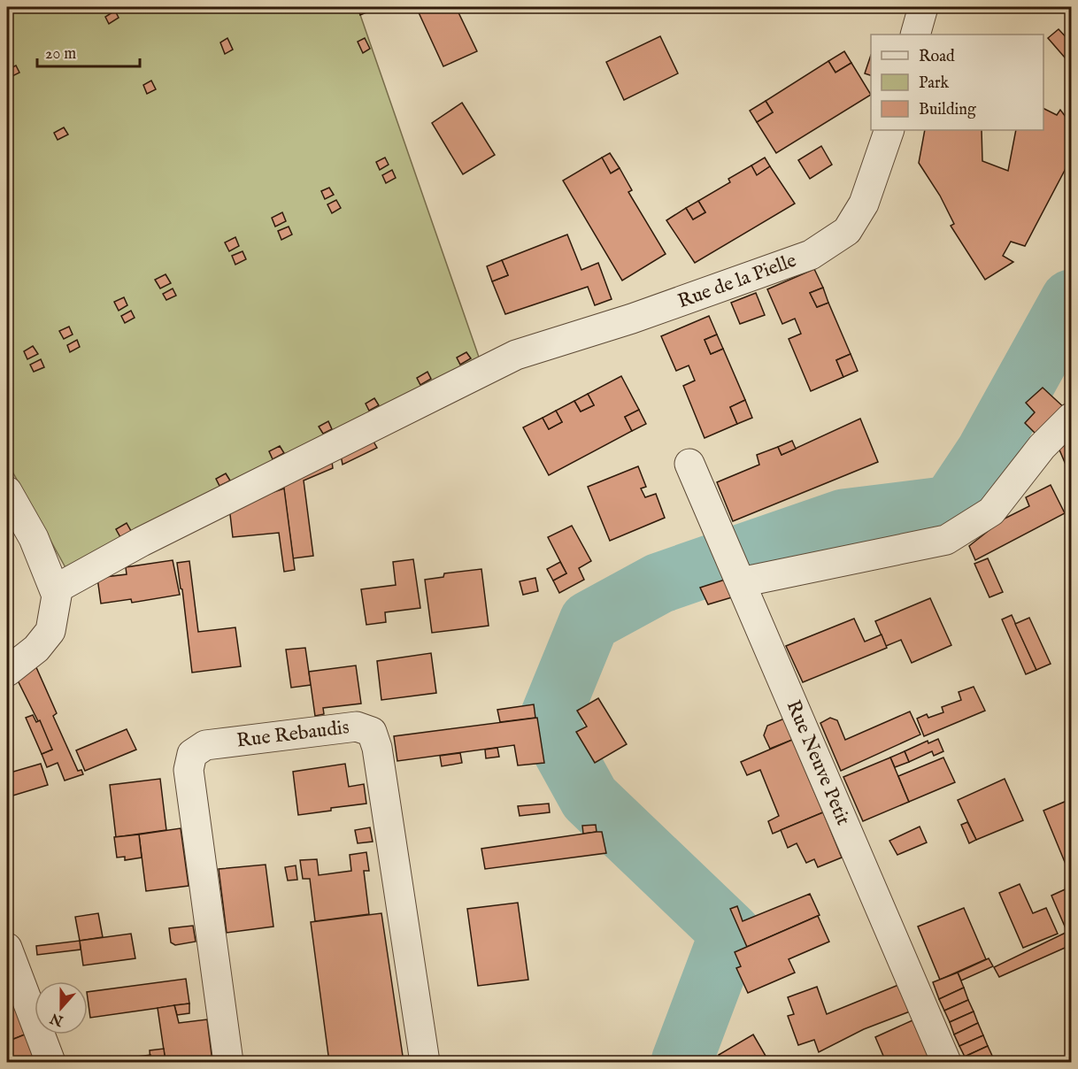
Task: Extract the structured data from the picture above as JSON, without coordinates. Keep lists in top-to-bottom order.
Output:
{
  "streets": {
    "street": ["Rue de la Pielle", "Rue Rebaudis", "Rue Neuve Petit"]
  },
  "legend": ["Road", "Park", "Building"],
  "scale_bar": "20 m",
  "north": "bottom"
}
